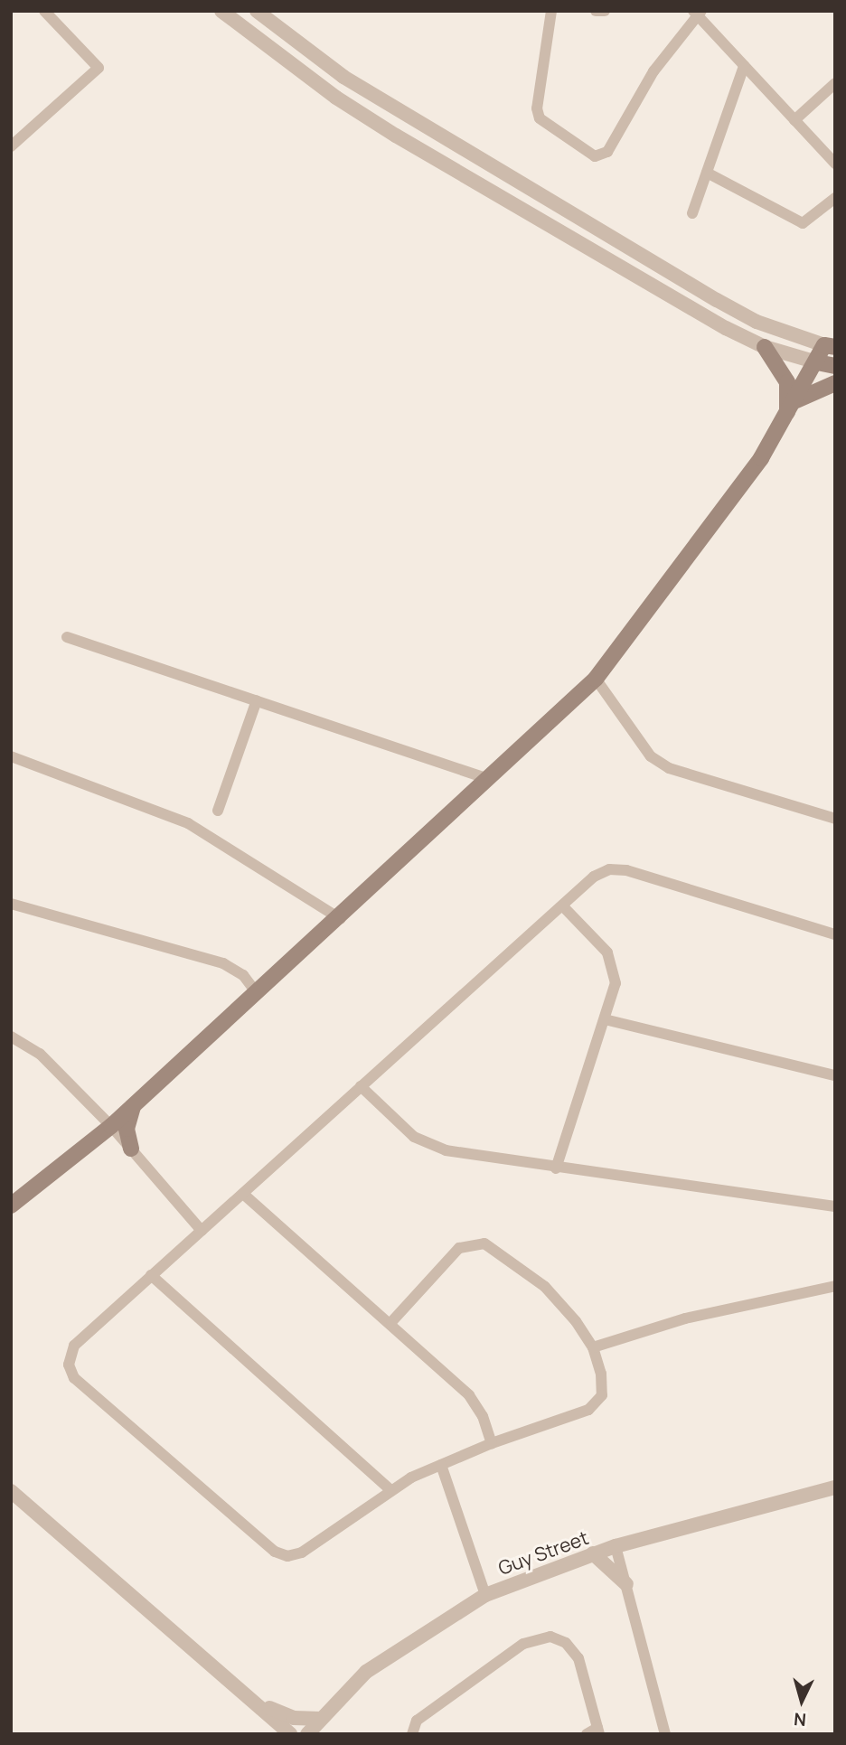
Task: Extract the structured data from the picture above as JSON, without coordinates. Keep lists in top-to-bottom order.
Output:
{
  "streets": {
    "street": ["Guy Street"]
  },
  "north": "bottom"
}
